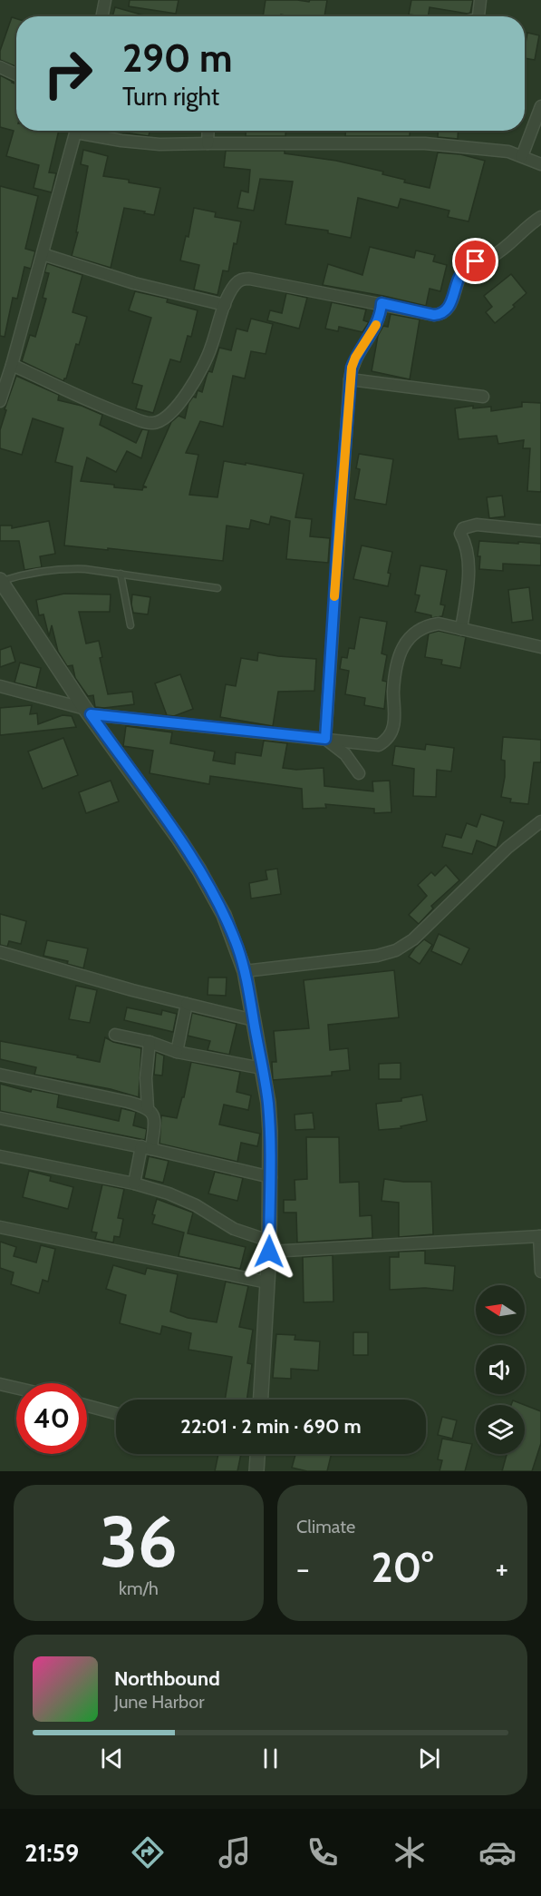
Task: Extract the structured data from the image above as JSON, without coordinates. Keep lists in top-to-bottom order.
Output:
{
  "north": "left",
  "page": {
    "turn": ["290 m", "Turn right"],
    "limit": "40",
    "trip": "22:01 · 2 min · 690 m",
    "tile": [
      ["36", "km/h"],
      "Climate"
    ],
    "heat": ["−", "20°", "+"],
    "song": ["Northbound", "June Harbor"],
    "tabs": "21:59"
  }
}
